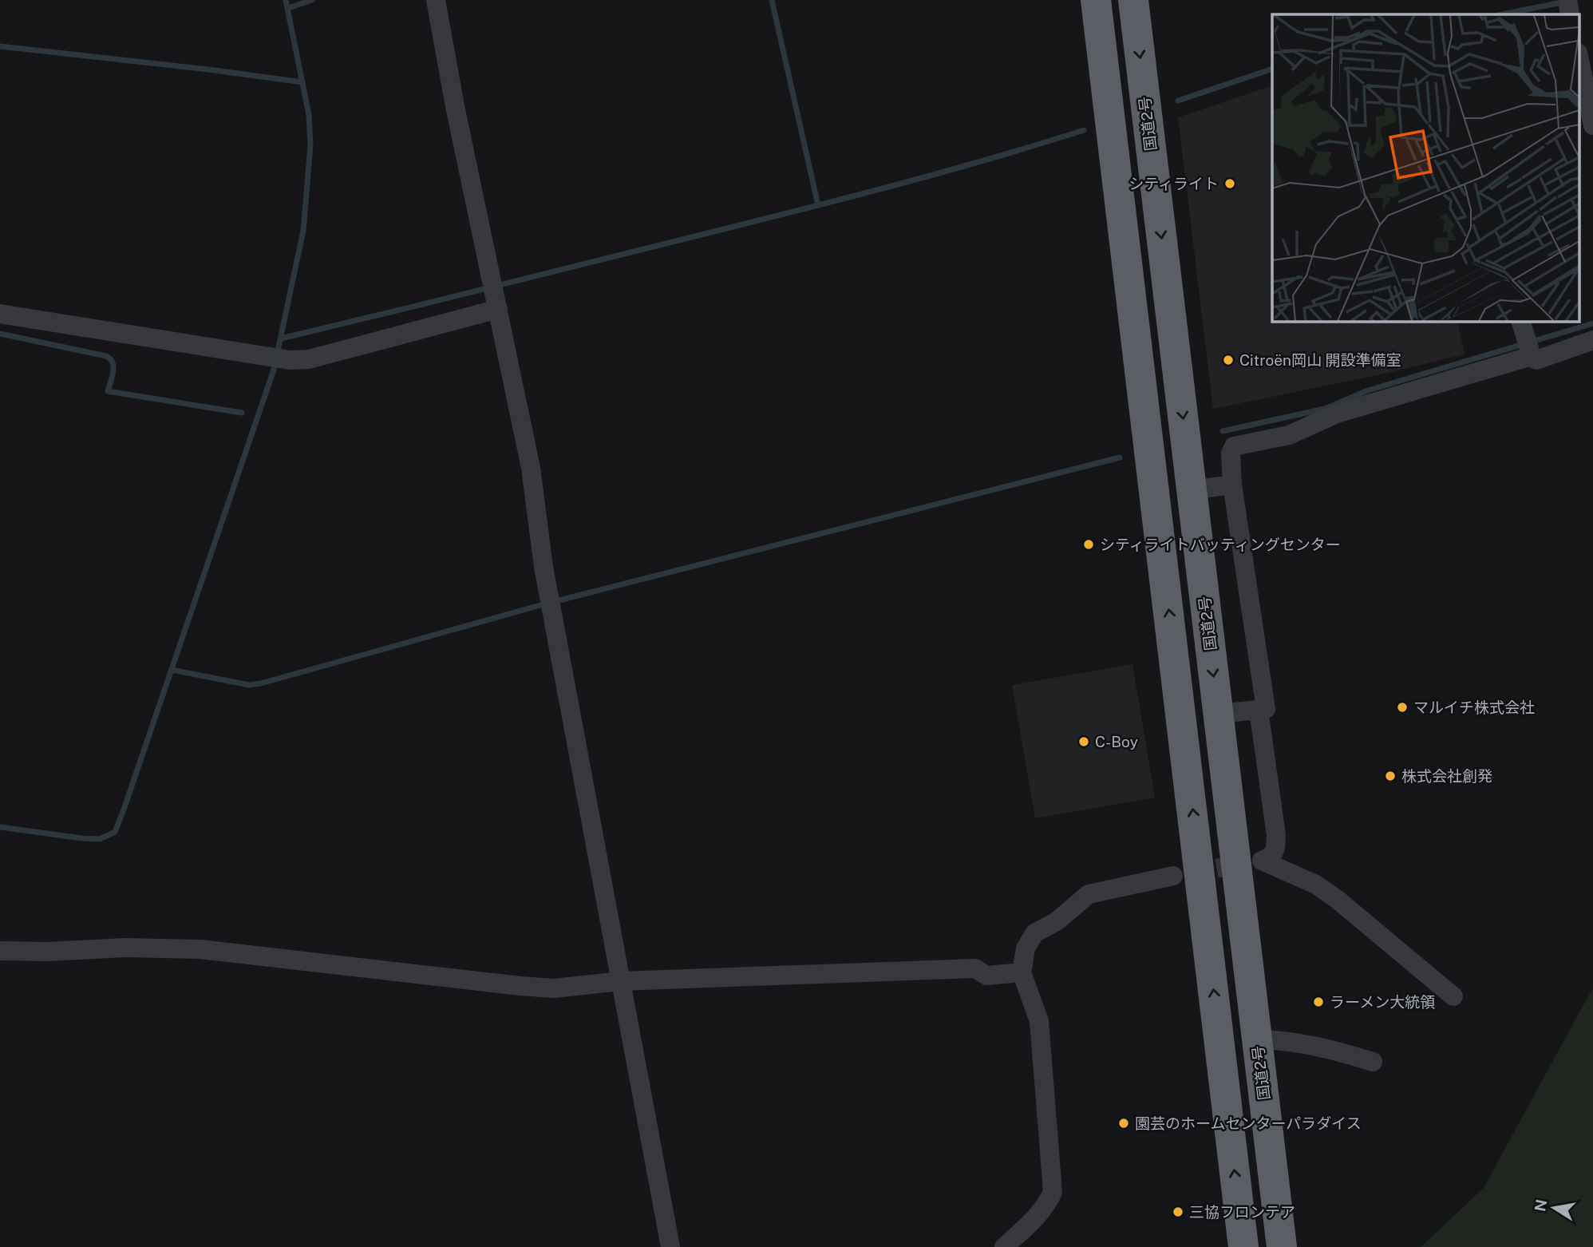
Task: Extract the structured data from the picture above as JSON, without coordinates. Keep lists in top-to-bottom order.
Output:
{
  "streets": {
    "highway": ["国道2号"]
  },
  "places": [
    "シティライト",
    "Citroën岡山 開設準備室",
    "シティライトバッティングセンター",
    "マルイチ株式会社",
    "C-Boy",
    "株式会社創発",
    "ラーメン大統領",
    "園芸のホームセンターパラダイス",
    "三協フロンテア"
  ],
  "north": "left"
}
